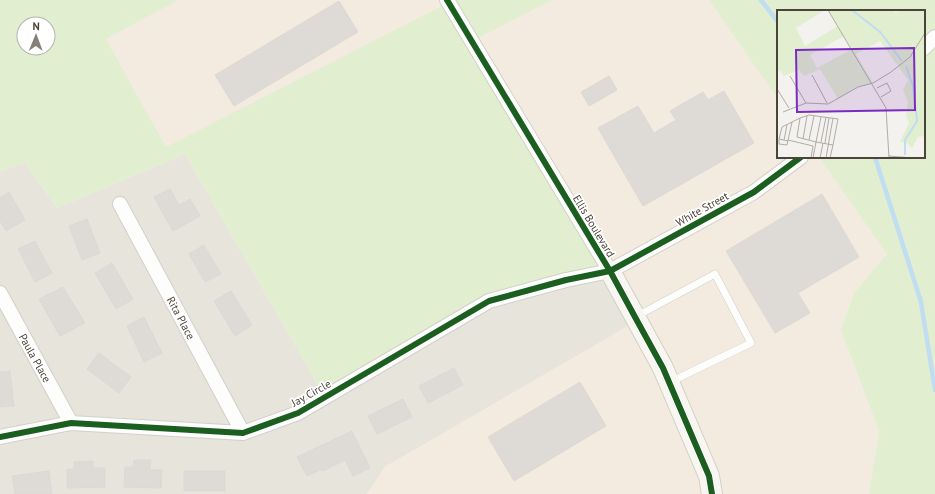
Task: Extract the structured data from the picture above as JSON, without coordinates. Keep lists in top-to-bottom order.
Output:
{
  "streets": {
    "street": [
      "White Street",
      "Ellis Boulevard",
      "Rita Place",
      "Paula Place",
      "Jay Circle"
    ]
  },
  "crossings": [
    ["White Street", "Ellis Boulevard"],
    ["White Street", "Jay Circle"],
    ["Ellis Boulevard", "Jay Circle"],
    ["Rita Place", "Jay Circle"],
    ["Paula Place", "Jay Circle"]
  ],
  "north": "top"
}
